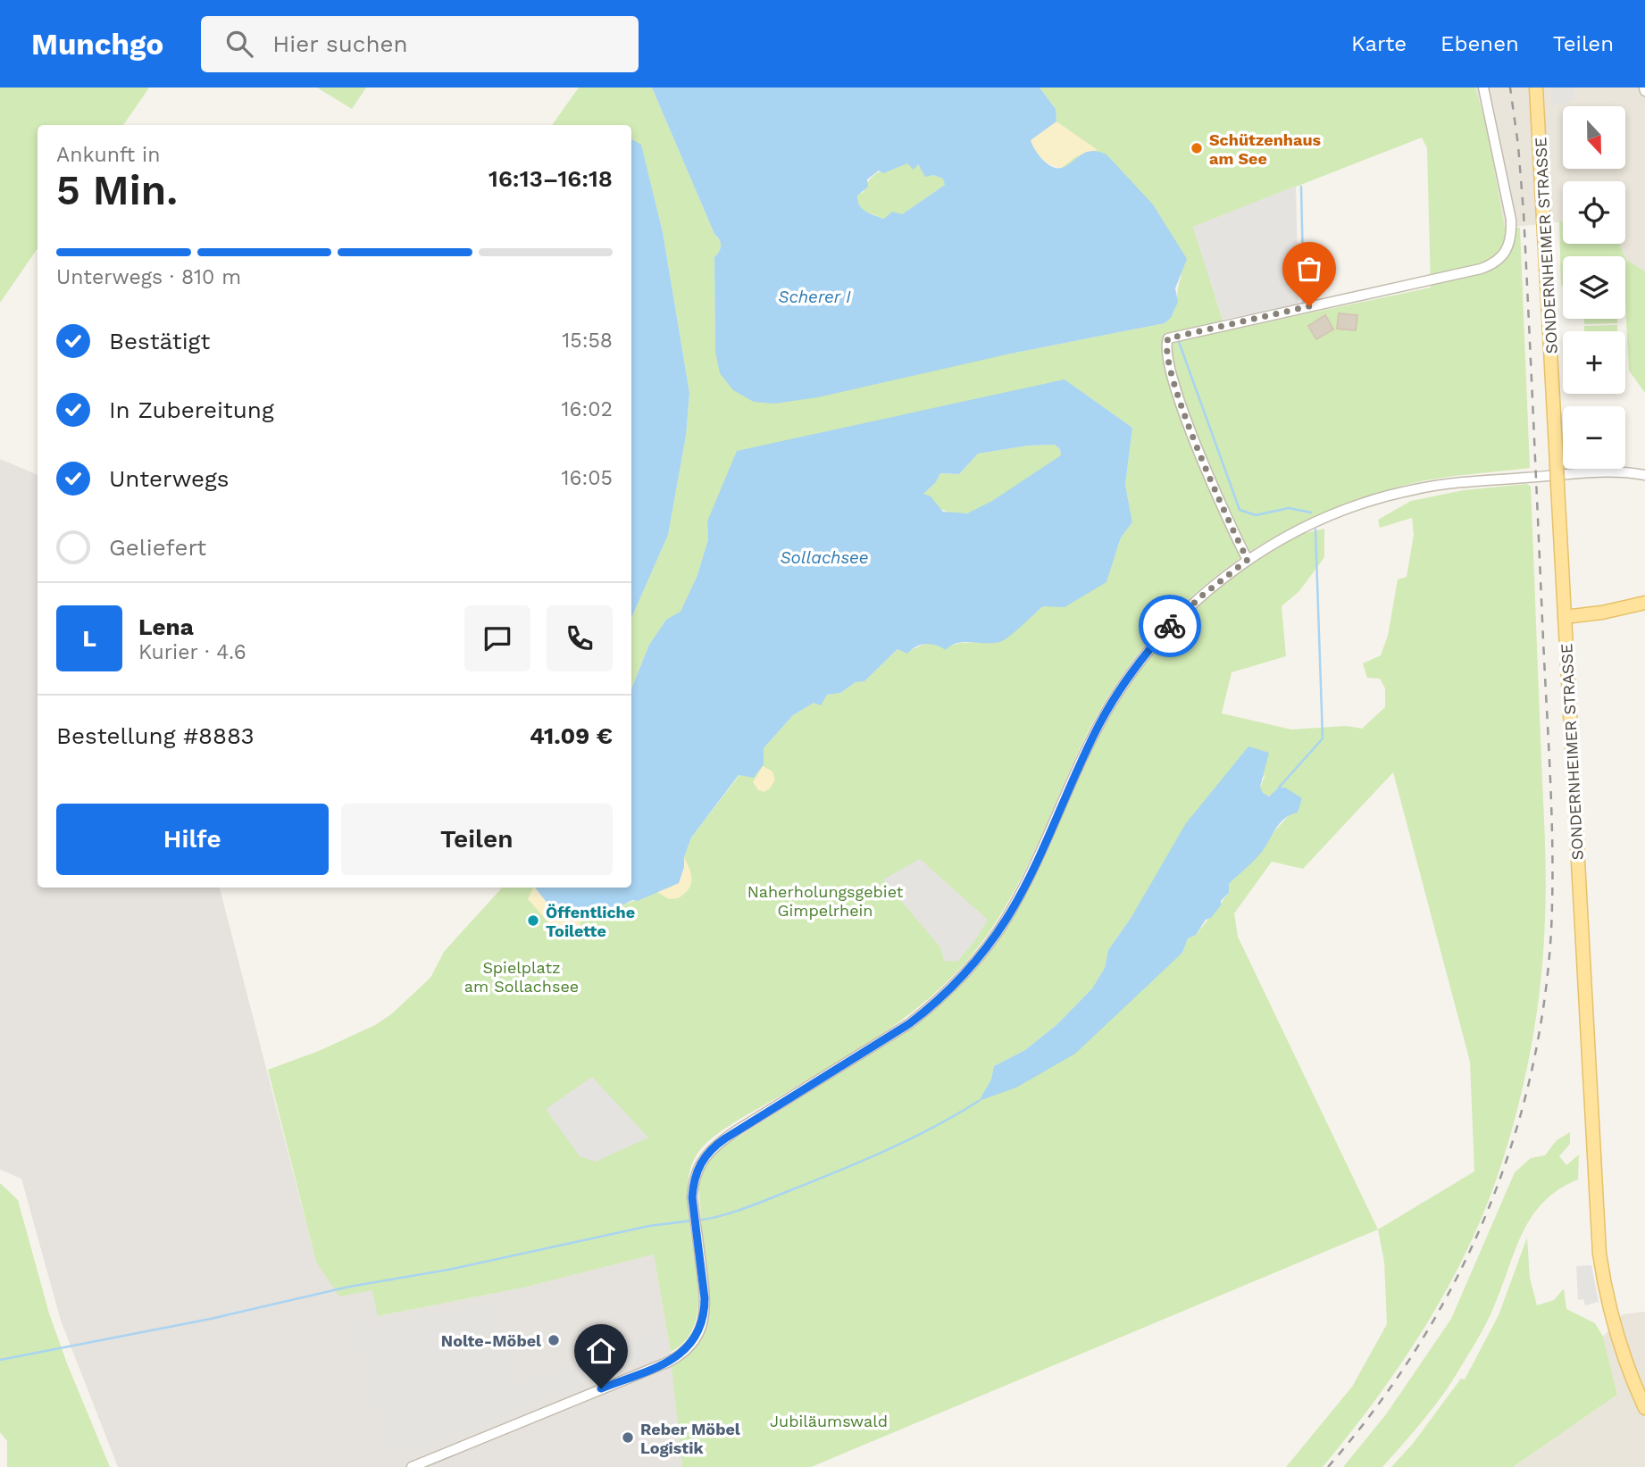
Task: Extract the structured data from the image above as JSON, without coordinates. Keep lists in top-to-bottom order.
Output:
{
  "streets": {
    "main road": ["SONDERNHEIMER STRASSE"]
  },
  "water": ["Scherer I", "Sollachsee"],
  "parks": ["Naherholungsgebiet Gimpelrhein", "Spielplatz am Sollachsee", "Jubiläumswald"],
  "places": [
    "Schützenhaus am See",
    "Öffentliche Toilette",
    "Nolte-Möbel",
    "Reber Möbel Logistik"
  ],
  "north": "bottom",
  "page": {
    "header": "Munchgo",
    "search": "Hier suchen",
    "nav": ["Karte", "Ebenen", "Teilen"],
    "map_buttons": ["+", "−"],
    "heading": ["5 Min.", "Ankunft in", "16:13–16:18"],
    "panel": [
      "Lena",
      "Kurier · 4.6",
      "Bestellung #8883",
      "41.09 €"
    ],
    "bar": "Unterwegs · 810 m",
    "list": [
      ["Bestätigt", "15:58"],
      ["In Zubereitung", "16:02"],
      ["Unterwegs", "16:05"],
      "Geliefert"
    ],
    "round": "L",
    "buttons": ["Hilfe", "Teilen"]
  }
}
